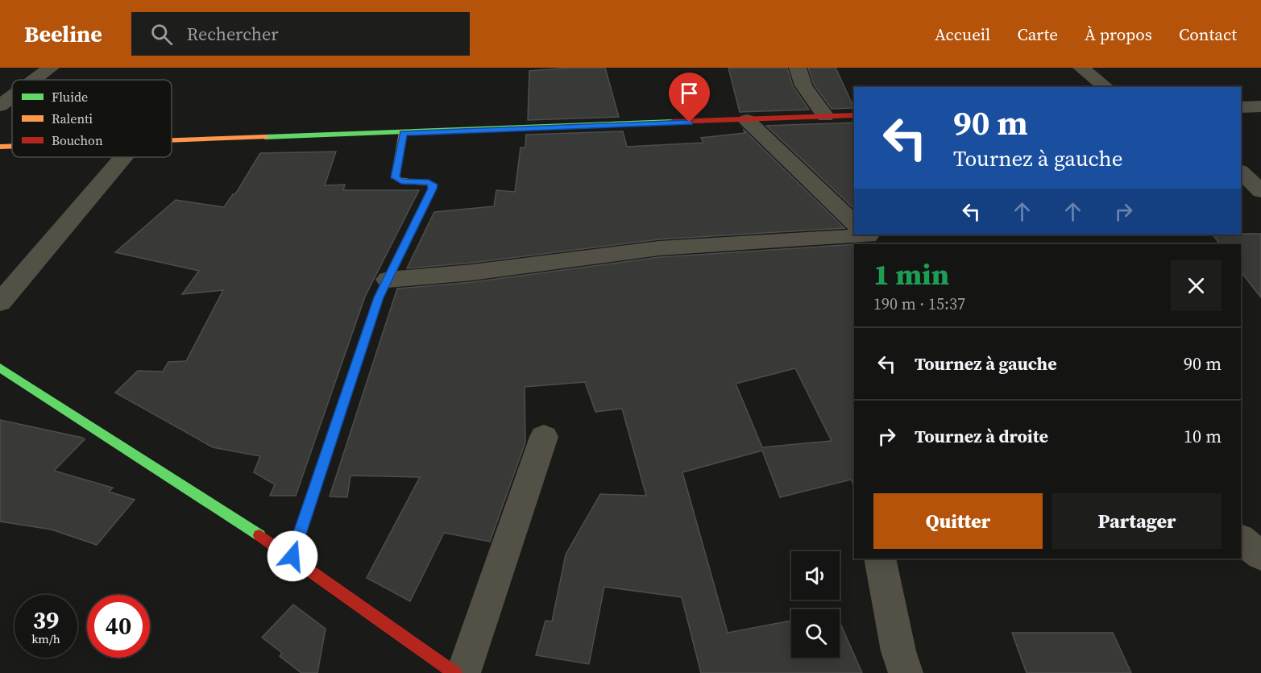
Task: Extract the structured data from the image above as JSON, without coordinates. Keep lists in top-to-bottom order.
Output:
{
  "legend": ["Fluide", "Ralenti", "Bouchon"],
  "page": {
    "header": "Beeline",
    "search": "Rechercher",
    "nav": [
      "Accueil",
      "Carte",
      "À propos",
      "Contact"
    ],
    "turn": ["90 m", "Tournez à gauche"],
    "heading": ["1 min", "190 m · 15:37"],
    "list": [
      {
        "name": "Tournez à gauche",
        "value": "90 m"
      },
      {
        "name": "Tournez à droite",
        "value": "10 m"
      }
    ],
    "buttons": ["Quitter", "Partager"],
    "speed": "39 km/h",
    "limit": "40"
  }
}
